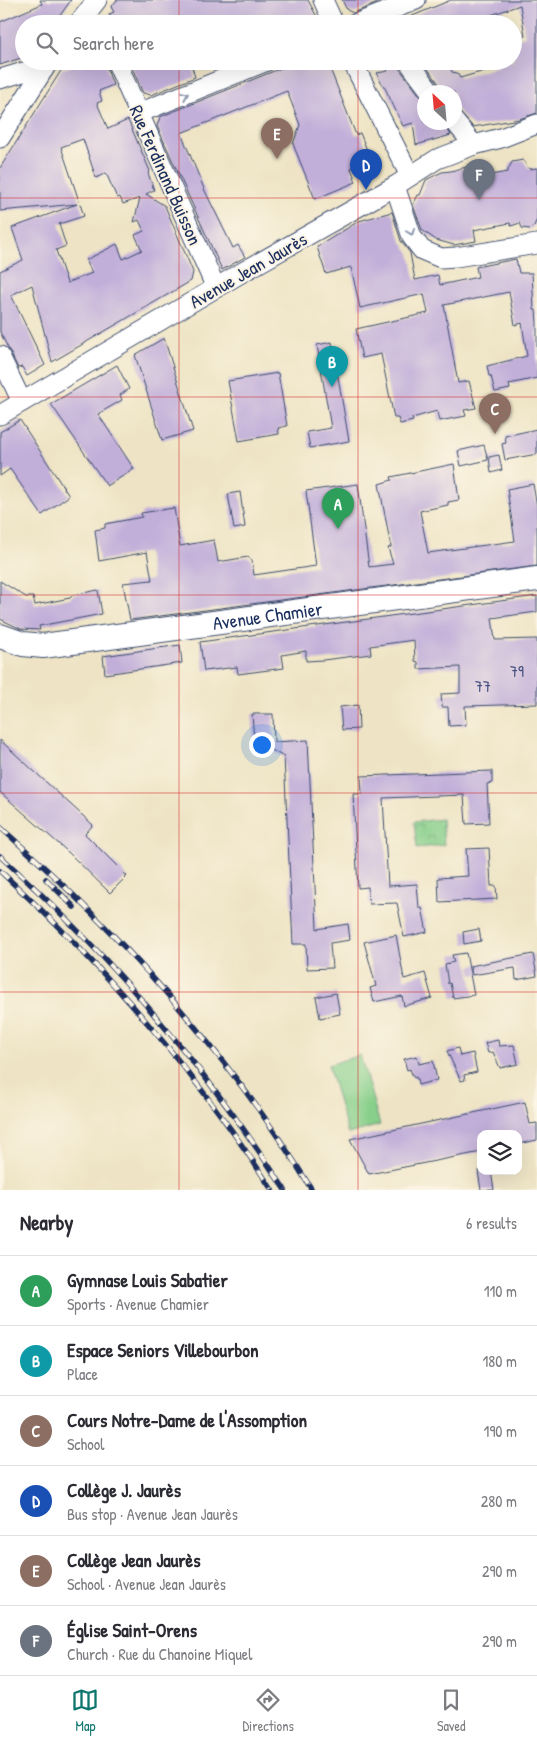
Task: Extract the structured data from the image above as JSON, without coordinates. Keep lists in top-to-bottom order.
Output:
{
  "streets": {
    "main road": ["Avenue Chamier"],
    "street": ["Rue Ferdinand Buisson", "Avenue Jean Jaurès"]
  },
  "crossings": [
    ["Rue Ferdinand Buisson", "Avenue Jean Jaurès"]
  ],
  "house_numbers": ["79", "77"],
  "north": "top left",
  "page": {
    "search": "Search here",
    "pins": [
      "E",
      "D",
      "F",
      "B",
      "C",
      "A"
    ],
    "heading": ["Nearby", "6 results"],
    "list": [
      {
        "mark": "A",
        "name": "Gymnase Louis Sabatier",
        "note": "Sports · Avenue Chamier",
        "value": "110 m"
      },
      {
        "mark": "B",
        "name": "Espace Seniors Villebourbon",
        "note": "Place",
        "value": "180 m"
      },
      {
        "mark": "C",
        "name": "Cours Notre-Dame de l'Assomption",
        "note": "School",
        "value": "190 m"
      },
      {
        "mark": "D",
        "name": "Collège J. Jaurès",
        "note": "Bus stop · Avenue Jean Jaurès",
        "value": "280 m"
      },
      {
        "mark": "E",
        "name": "Collège Jean Jaurès",
        "note": "School · Avenue Jean Jaurès",
        "value": "290 m"
      },
      {
        "mark": "F",
        "name": "Église Saint-Orens",
        "note": "Church · Rue du Chanoine Miquel",
        "value": "290 m"
      }
    ],
    "nav": ["Map", "Directions", "Saved"]
  }
}
